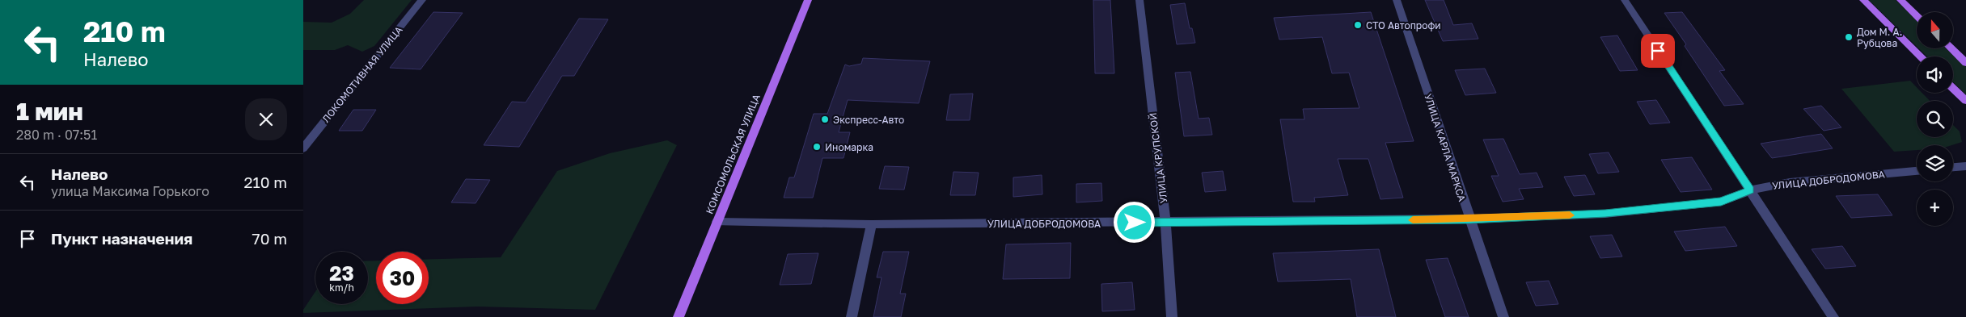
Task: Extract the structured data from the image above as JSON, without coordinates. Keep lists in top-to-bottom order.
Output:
{
  "streets": {
    "main road": ["КОМСОМОЛЬСКАЯ УЛИЦА"],
    "street": [
      "ЛОКОМОТИВНАЯ УЛИЦА",
      "УЛИЦА КАРЛА МАРКСА",
      "УЛИЦА КРУПСКОЙ",
      "УЛИЦА ДОБРОДОМОВА"
    ]
  },
  "crossings": [
    ["УЛИЦА КАРЛА МАРКСА", "УЛИЦА ДОБРОДОМОВА"],
    ["КОМСОМОЛЬСКАЯ УЛИЦА", "УЛИЦА ДОБРОДОМОВА"],
    ["УЛИЦА КРУПСКОЙ", "УЛИЦА ДОБРОДОМОВА"]
  ],
  "places": [
    "СТО Автопрофи",
    "Дом М. А. Рубцова",
    "Экспресс-Авто",
    "Иномарка"
  ],
  "north": "top",
  "page": {
    "turn": ["210 m", "Налево"],
    "map_buttons": "+",
    "heading": ["1 мин", "280 m · 07:51"],
    "list": [
      {
        "name": "Налево",
        "note": "улица Максима Горького",
        "value": "210 m"
      },
      {
        "name": "Пункт назначения",
        "value": "70 m"
      }
    ],
    "speed": "23 km/h",
    "limit": "30"
  }
}
